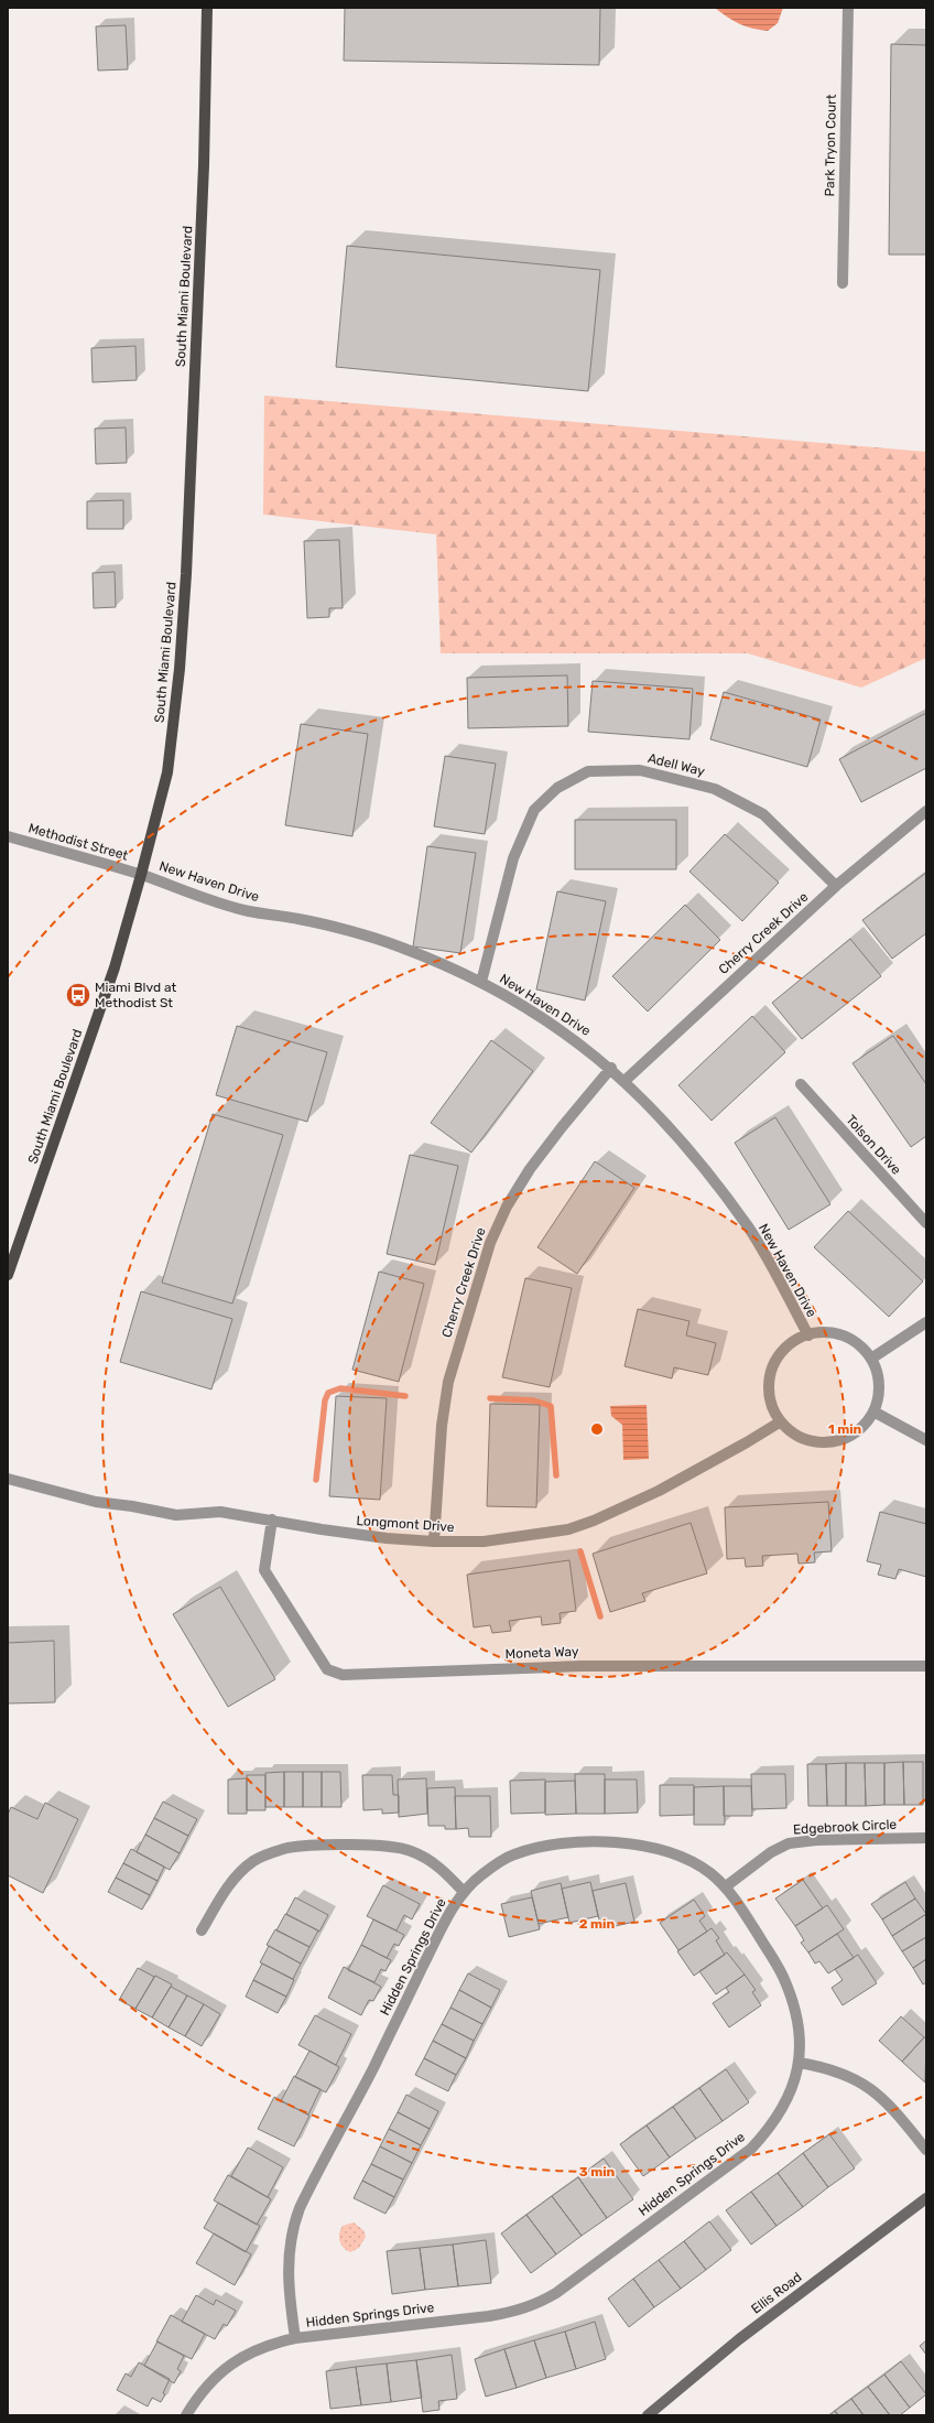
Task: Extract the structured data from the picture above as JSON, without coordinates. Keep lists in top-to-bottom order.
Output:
{
  "streets": {
    "main road": ["South Miami Boulevard", "Ellis Road"],
    "street": [
      "Park Tryon Court",
      "Adell Way",
      "Methodist Street",
      "New Haven Drive",
      "Cherry Creek Drive",
      "Tolson Drive",
      "Longmont Drive",
      "Moneta Way",
      "Edgebrook Circle",
      "Hidden Springs Drive"
    ]
  },
  "crossings": [
    ["South Miami Boulevard", "Methodist Street"],
    ["South Miami Boulevard", "New Haven Drive"],
    ["Adell Way", "New Haven Drive"],
    ["Adell Way", "Cherry Creek Drive"],
    ["Methodist Street", "New Haven Drive"],
    ["New Haven Drive", "Cherry Creek Drive"],
    ["New Haven Drive", "Longmont Drive"],
    ["Cherry Creek Drive", "Longmont Drive"],
    ["Longmont Drive", "Moneta Way"],
    ["Edgebrook Circle", "Hidden Springs Drive"]
  ],
  "places": {
    "bus stop": ["Miami Blvd at Methodist St"]
  },
  "rings": ["1 min", "2 min", "3 min"]
}
